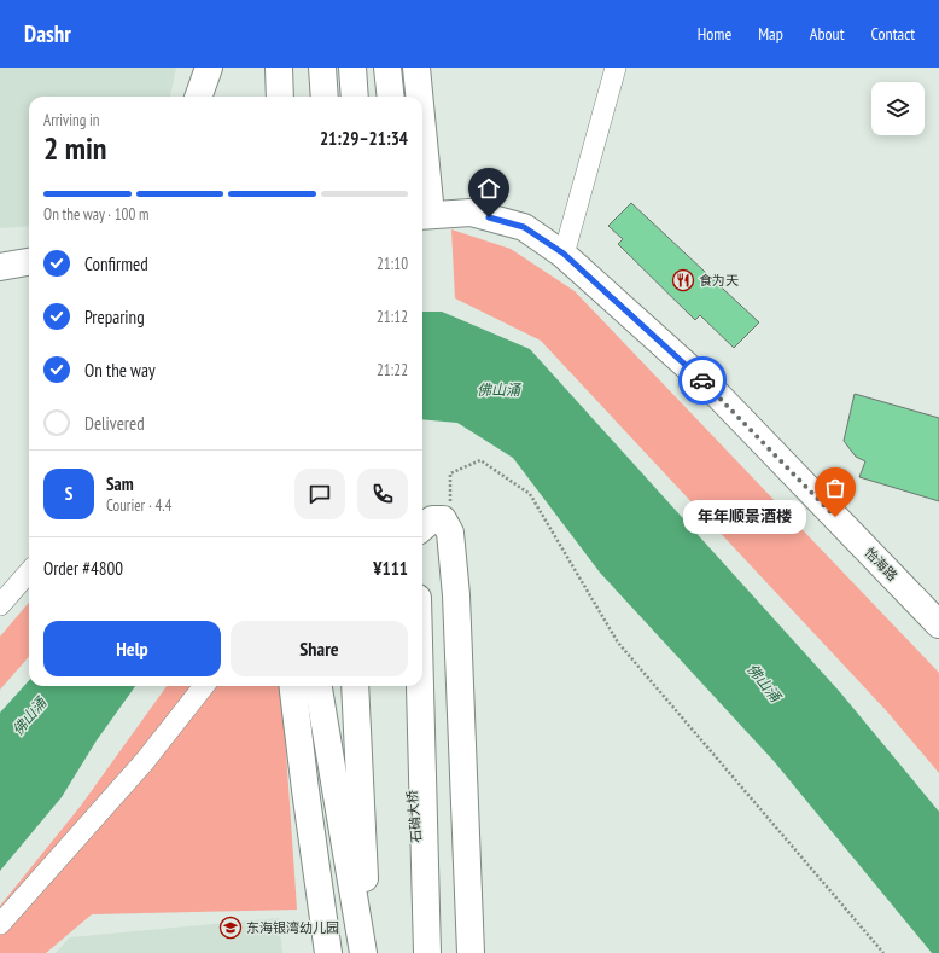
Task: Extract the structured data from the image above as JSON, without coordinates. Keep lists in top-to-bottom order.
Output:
{
  "streets": {
    "main road": ["怡海路", "石𬒔大桥"]
  },
  "water": ["佛山涌"],
  "places": {
    "restaurant": ["食为天"],
    "other": ["年年顺景酒楼"],
    "school or university": ["东海银湾幼儿园"]
  },
  "page": {
    "header": "Dashr",
    "nav": [
      "Home",
      "Map",
      "About",
      "Contact"
    ],
    "heading": ["2 min", "Arriving in", "21:29–21:34"],
    "panel": [
      "Sam",
      "Courier · 4.4",
      "Order #4800",
      "¥111"
    ],
    "bar": "On the way · 100 m",
    "list": [
      ["Confirmed", "21:10"],
      ["Preparing", "21:12"],
      ["On the way", "21:22"],
      "Delivered"
    ],
    "round": "S",
    "bubble": "年年顺景酒楼",
    "buttons": ["Help", "Share"]
  }
}
